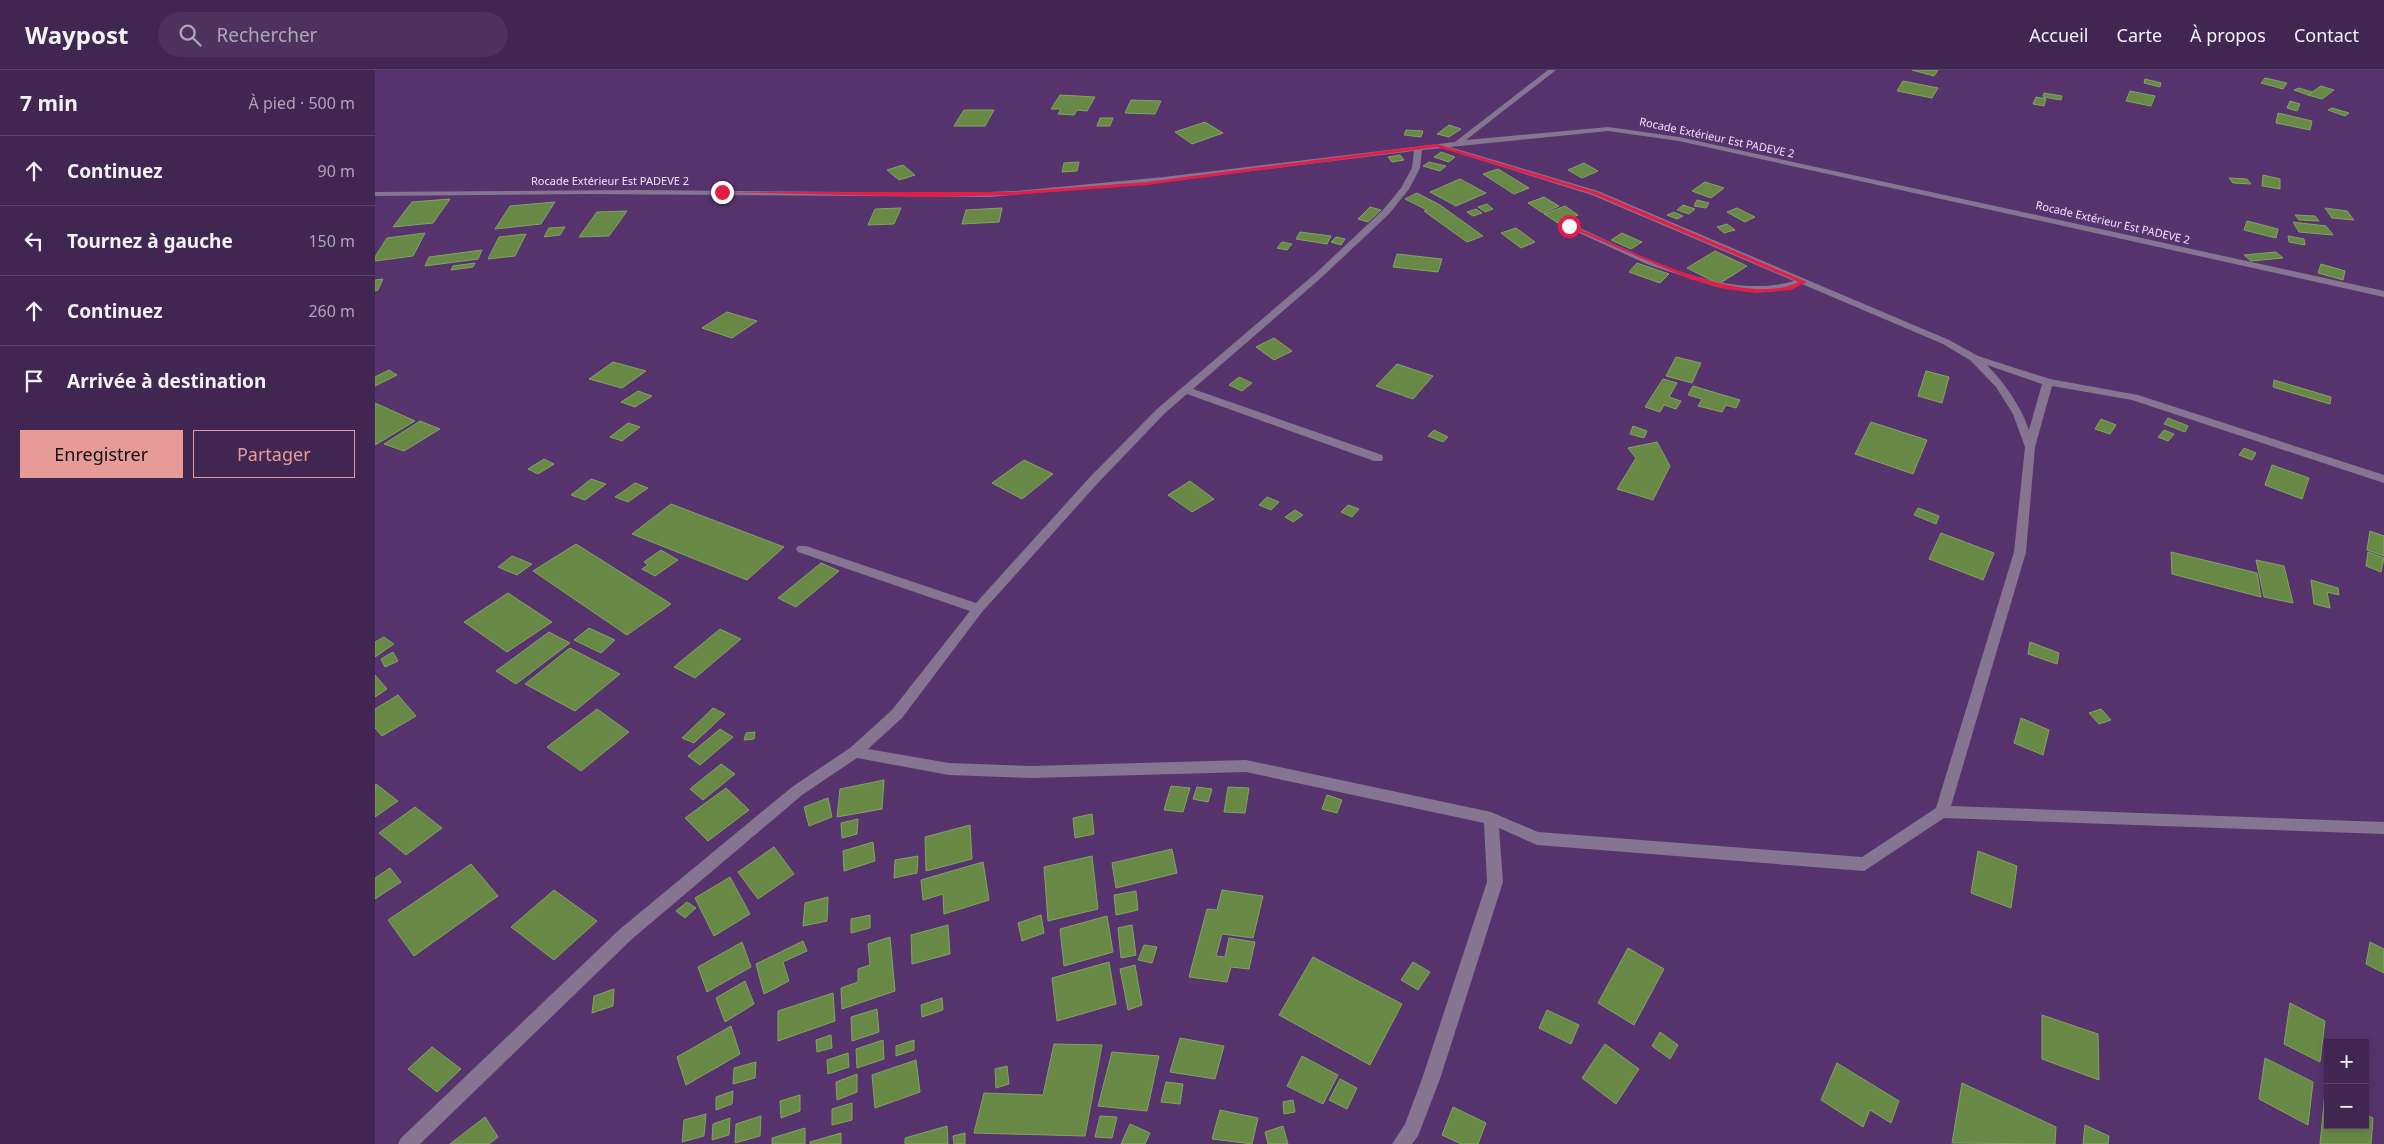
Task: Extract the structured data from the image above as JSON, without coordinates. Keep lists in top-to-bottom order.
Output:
{
  "streets": {
    "street": ["Rocade Extérieur Est PADEVE 2"]
  },
  "page": {
    "header": "Waypost",
    "search": "Rechercher",
    "nav": [
      "Accueil",
      "Carte",
      "À propos",
      "Contact"
    ],
    "heading": ["7 min", "À pied · 500 m"],
    "list": [
      ["Continuez", "90 m"],
      ["Tournez à gauche", "150 m"],
      ["Continuez", "260 m"],
      "Arrivée à destination"
    ],
    "buttons": ["Enregistrer", "Partager"],
    "map_buttons": ["+", "−"]
  }
}
